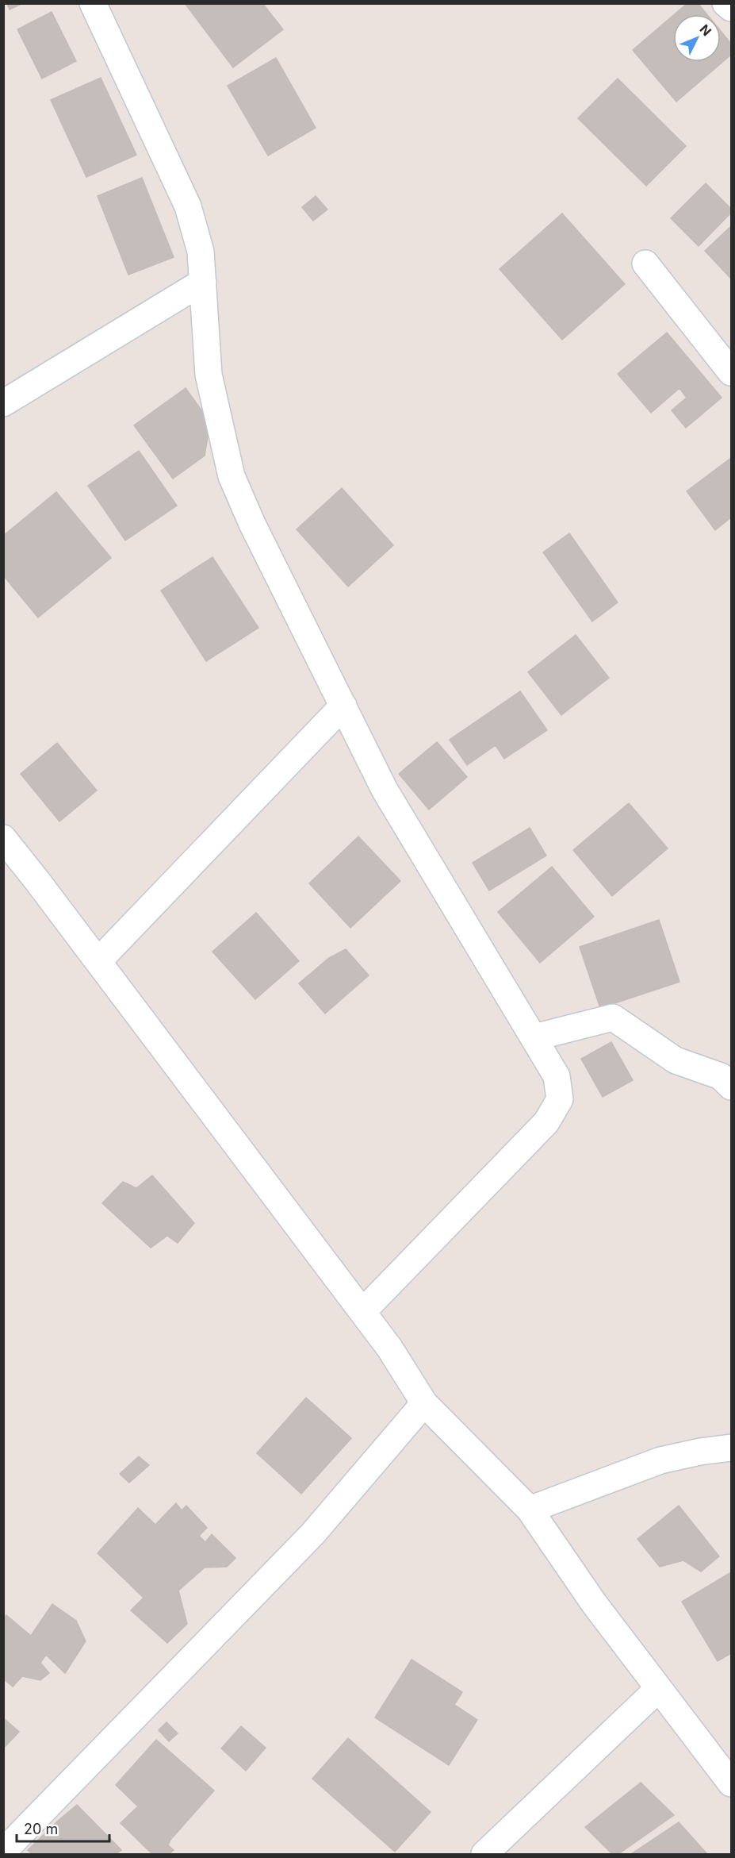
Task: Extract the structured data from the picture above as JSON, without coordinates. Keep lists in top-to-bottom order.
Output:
{
  "scale_bar": "20 m",
  "north": "top right"
}
